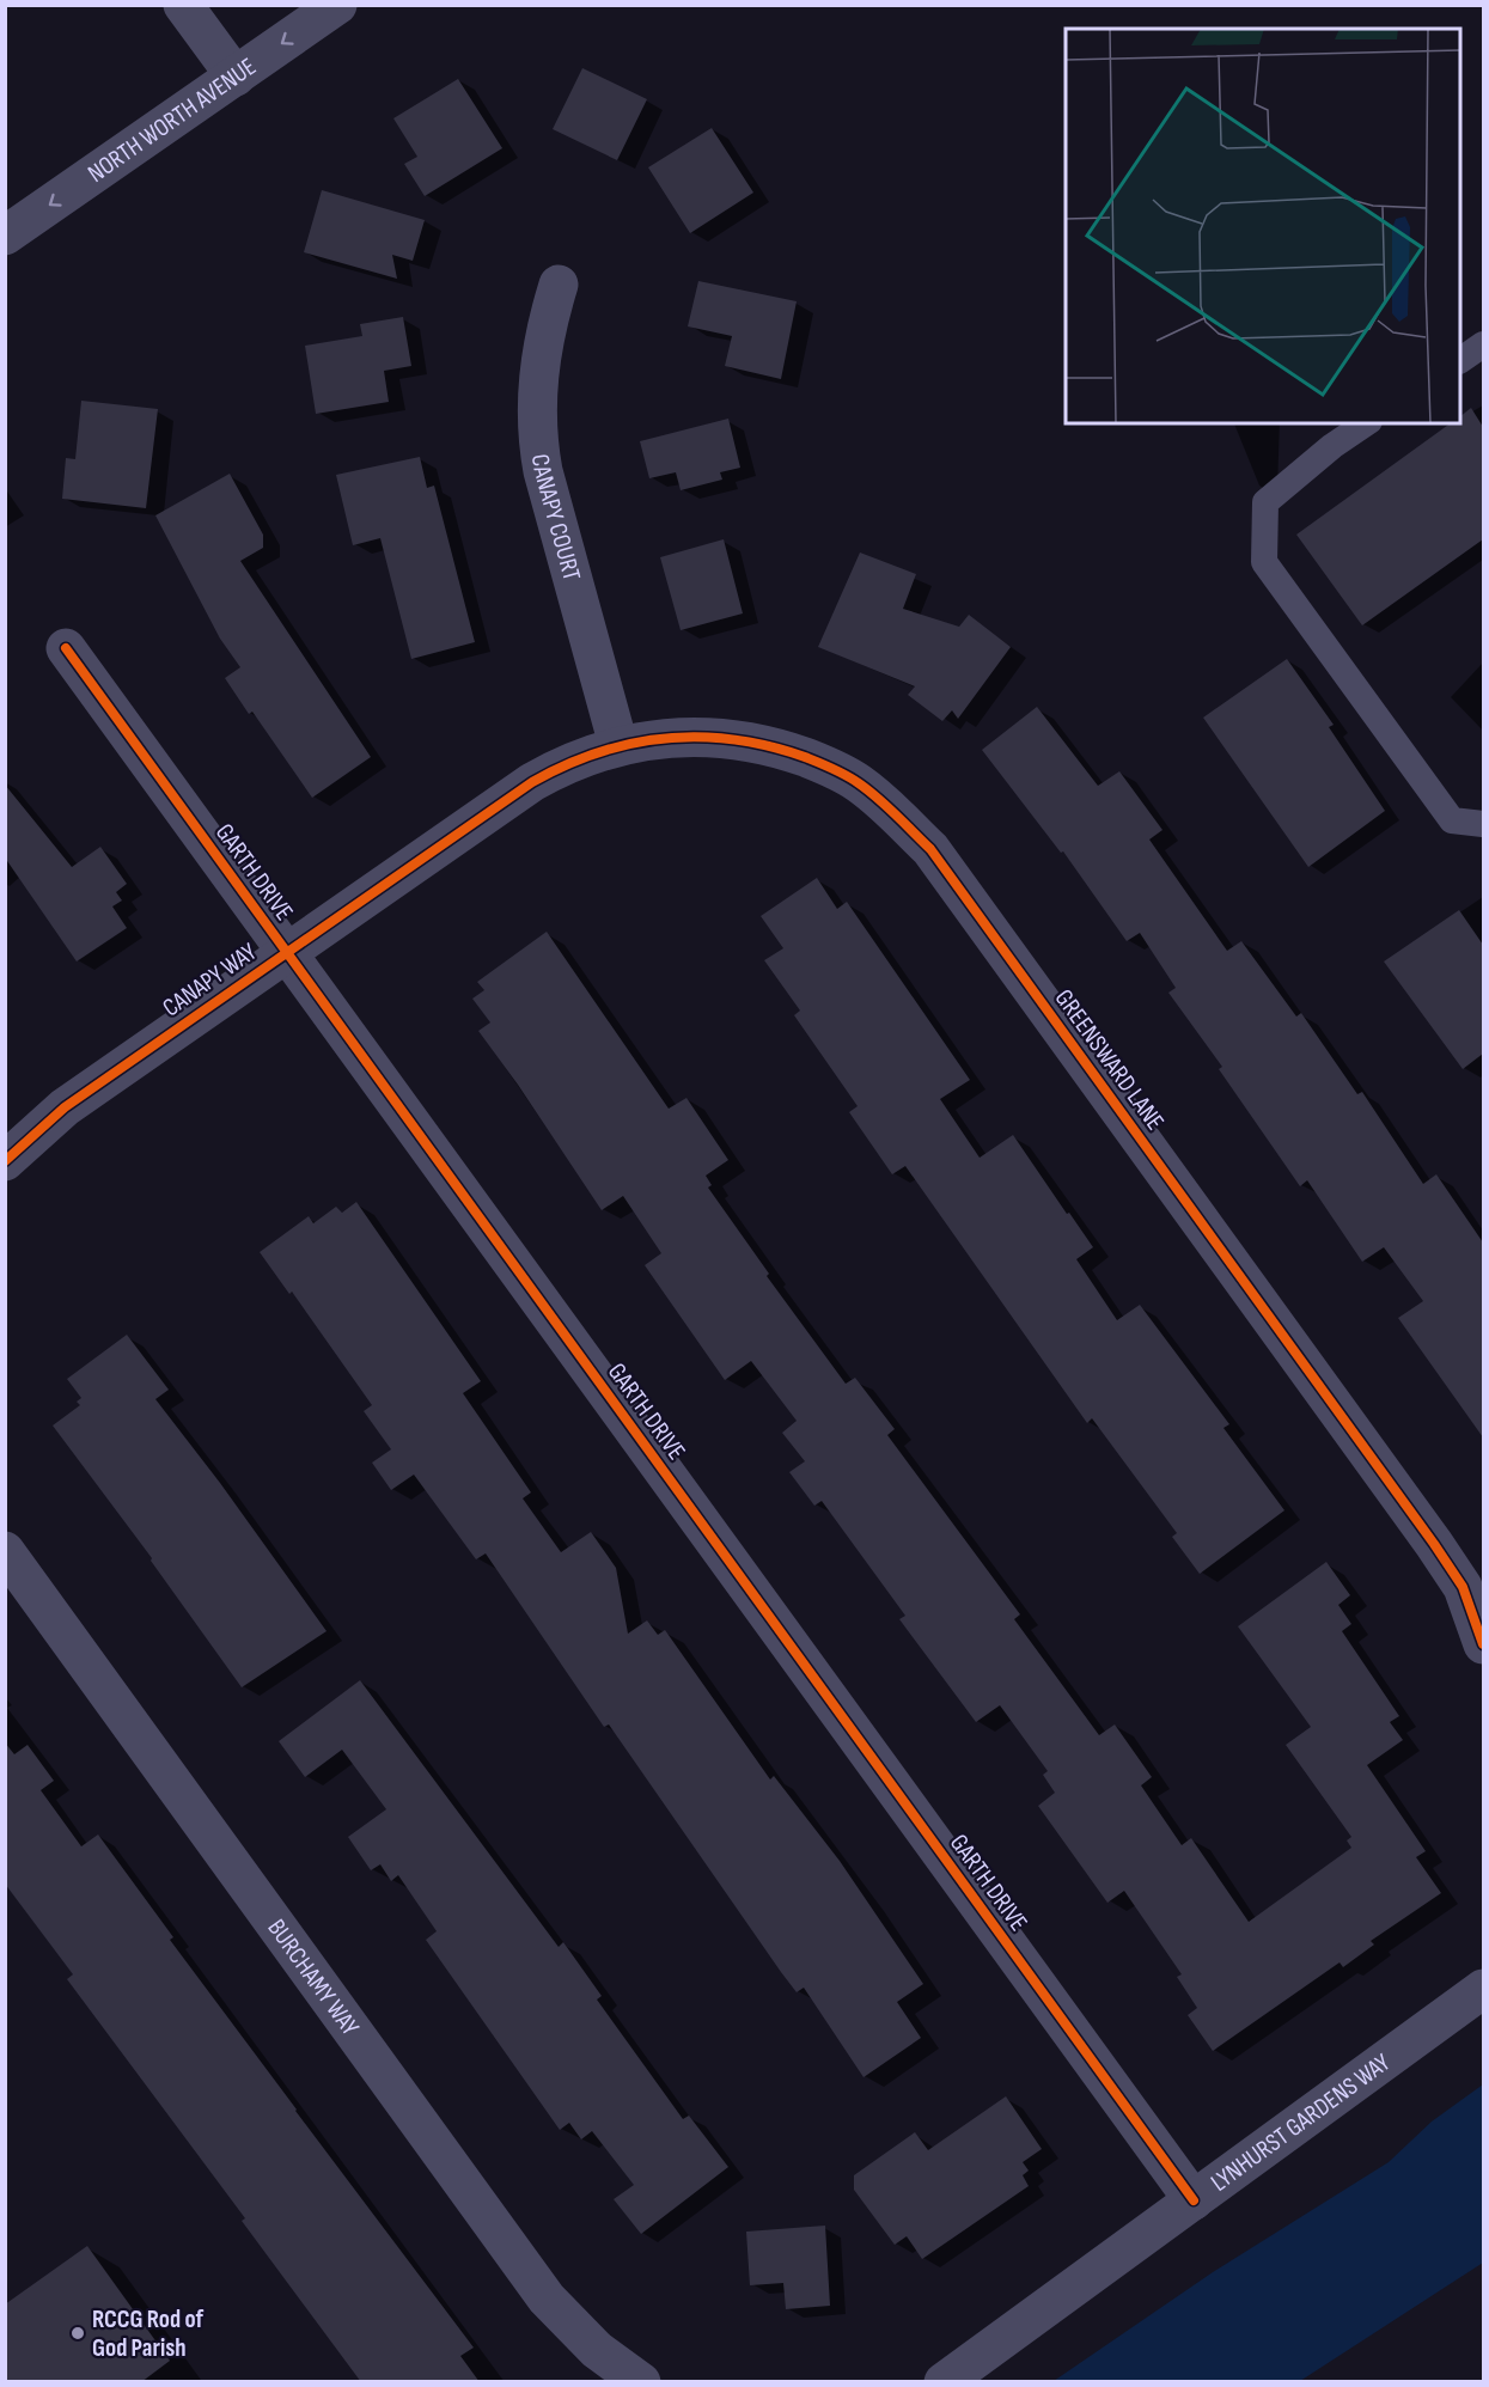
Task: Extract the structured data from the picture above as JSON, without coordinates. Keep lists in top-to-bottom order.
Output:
{
  "streets": {
    "street": [
      "NORTH WORTH AVENUE",
      "CANAPY COURT",
      "GARTH DRIVE",
      "CANAPY WAY",
      "GREENSWARD LANE",
      "BURCHAMY WAY",
      "LYNHURST GARDENS WAY"
    ]
  },
  "crossings": [
    ["CANAPY COURT", "GREENSWARD LANE"],
    ["GARTH DRIVE", "CANAPY WAY"],
    ["GARTH DRIVE", "LYNHURST GARDENS WAY"],
    ["CANAPY WAY", "GREENSWARD LANE"]
  ],
  "one_way": ["NORTH WORTH AVENUE"],
  "places": ["RCCG Rod of God Parish"]
}
